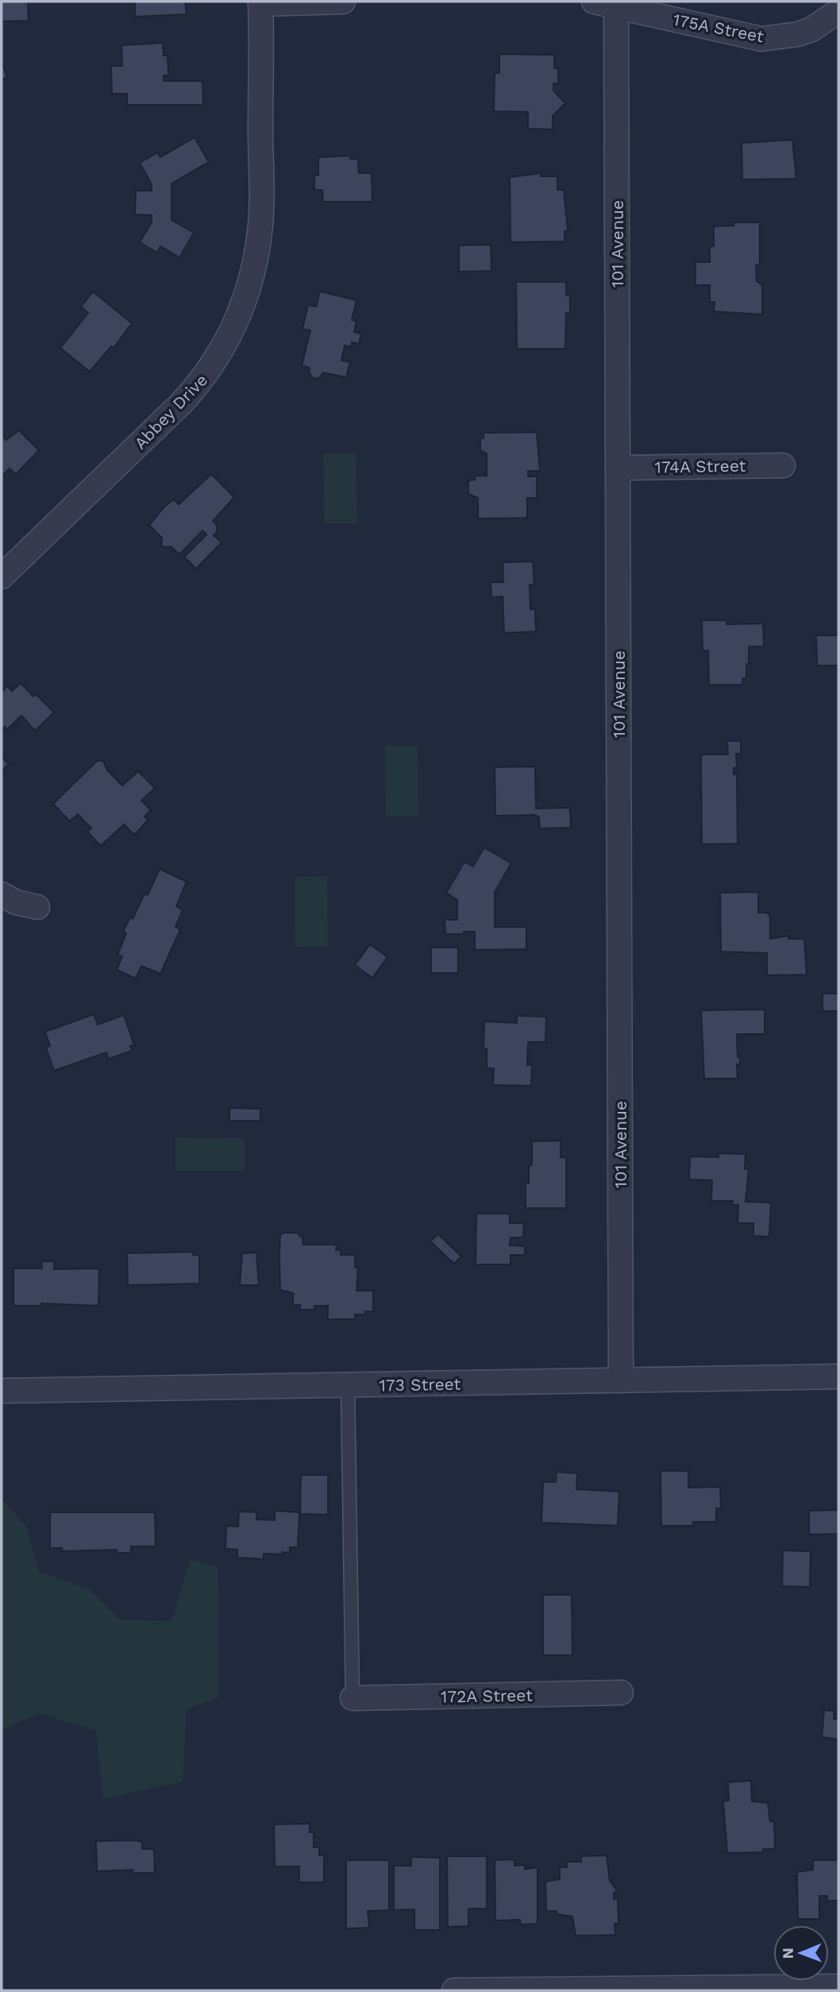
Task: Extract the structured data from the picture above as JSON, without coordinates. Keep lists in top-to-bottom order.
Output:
{
  "streets": {
    "street": [
      "175A Street",
      "101 Avenue",
      "Abbey Drive",
      "174A Street",
      "173 Street",
      "172A Street"
    ]
  },
  "crossings": [
    ["175A Street", "101 Avenue"],
    ["101 Avenue", "174A Street"],
    ["101 Avenue", "173 Street"]
  ],
  "north": "left"
}
